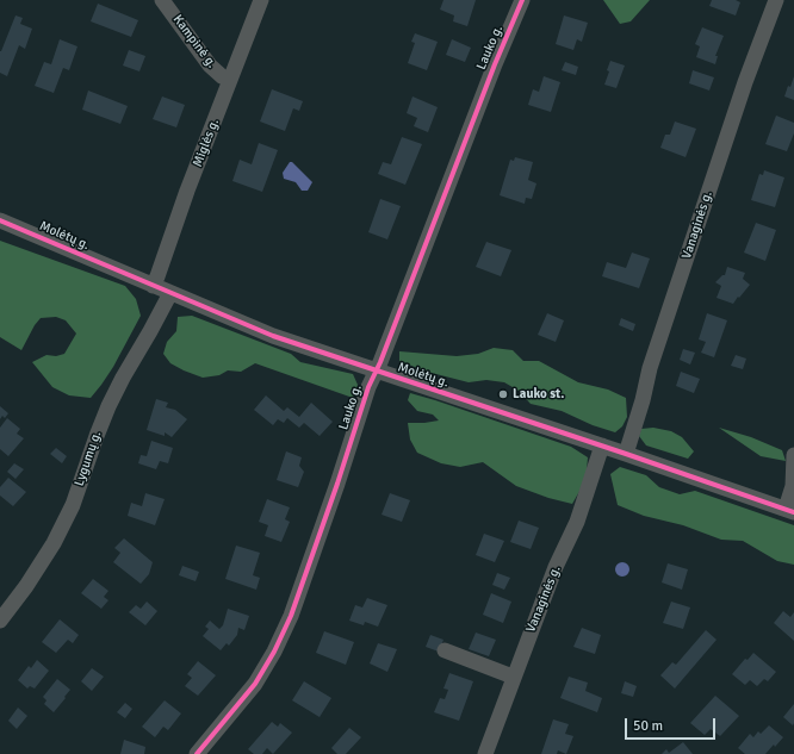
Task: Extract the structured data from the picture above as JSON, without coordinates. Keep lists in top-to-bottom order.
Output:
{
  "streets": {
    "street": [
      "Kampinė g.",
      "Lauko g.",
      "Miglės g.",
      "Vanaginės g.",
      "Molėtų g.",
      "Lygumų g."
    ]
  },
  "crossings": [
    ["Kampinė g.", "Miglės g."],
    ["Lauko g.", "Molėtų g."],
    ["Miglės g.", "Molėtų g."],
    ["Vanaginės g.", "Molėtų g."],
    ["Molėtų g.", "Lygumų g."]
  ],
  "places": ["Lauko st."],
  "scale_bar": "50 m"
}
